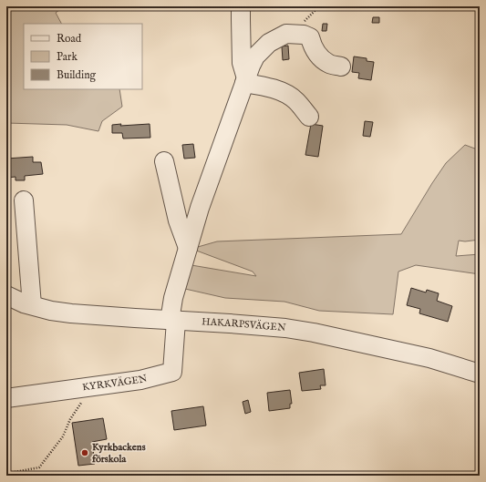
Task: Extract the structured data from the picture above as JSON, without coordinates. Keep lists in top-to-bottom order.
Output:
{
  "streets": {
    "street": ["HAKARPSVÄGEN", "KYRKVÄGEN"]
  },
  "crossings": [
    ["HAKARPSVÄGEN", "KYRKVÄGEN"]
  ],
  "places": ["Kyrkbackens förskola"],
  "legend": ["Road", "Park", "Building"]
}
